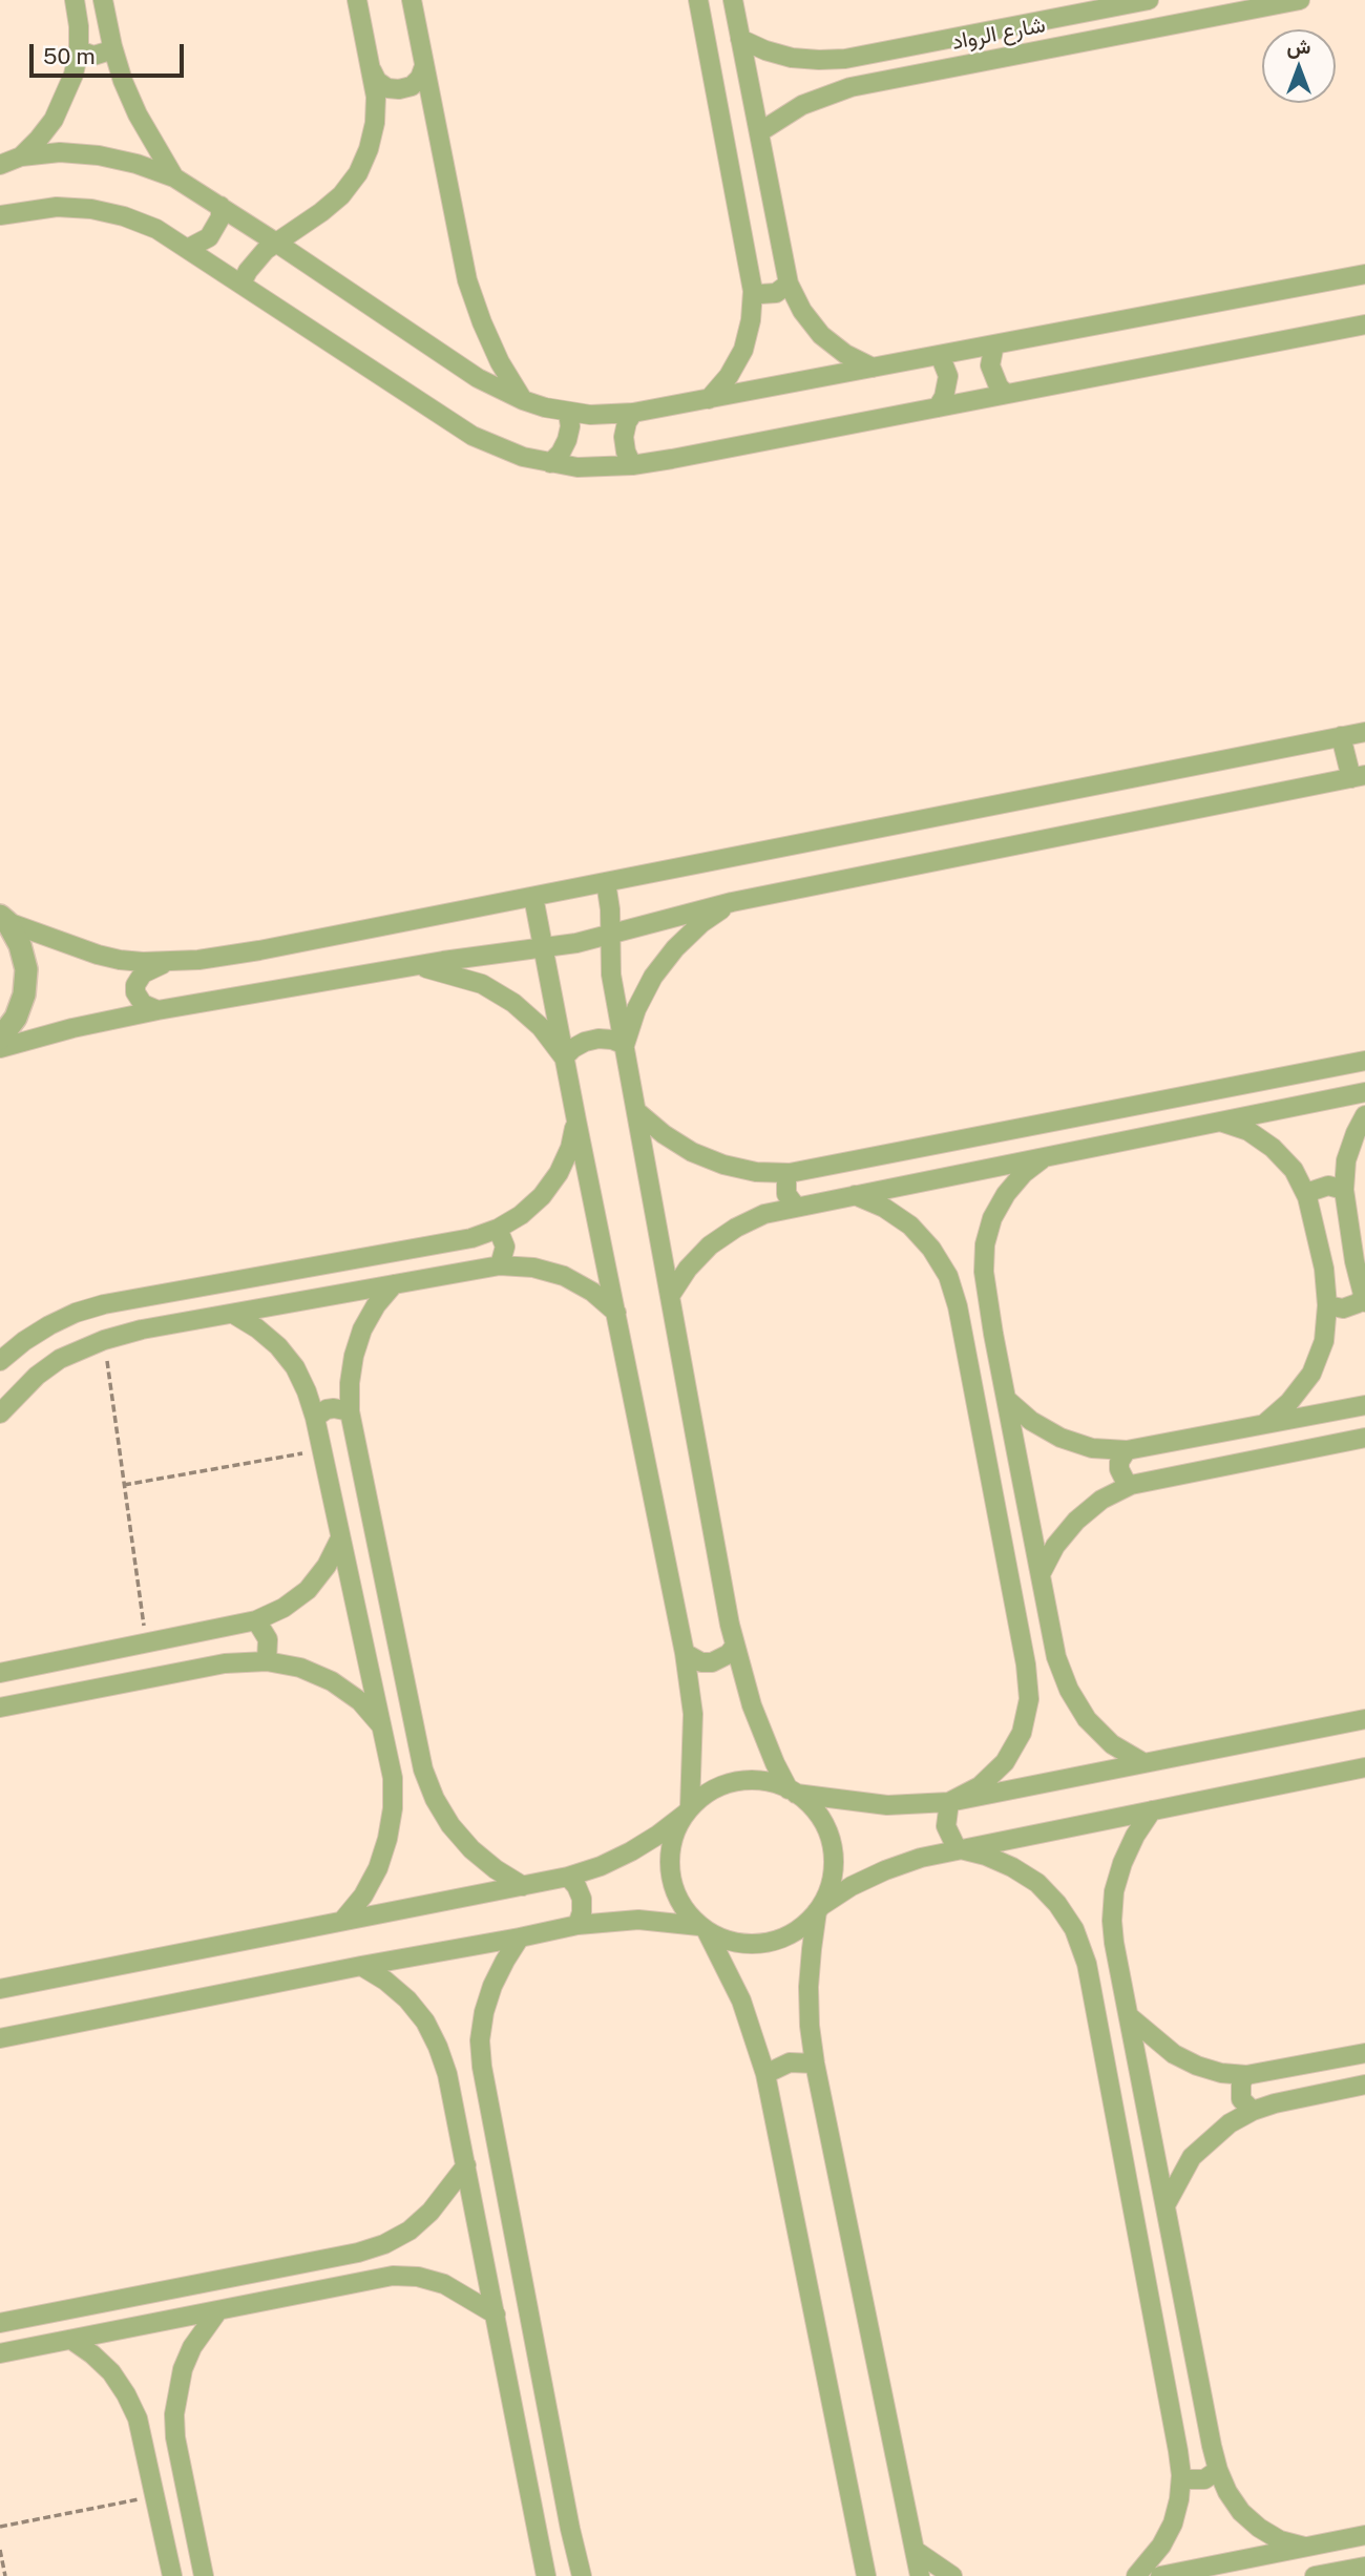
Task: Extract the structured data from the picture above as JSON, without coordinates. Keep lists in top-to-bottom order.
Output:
{
  "streets": {
    "street": ["شارع الرواد"]
  },
  "scale_bar": "50 m",
  "north": "top"
}
